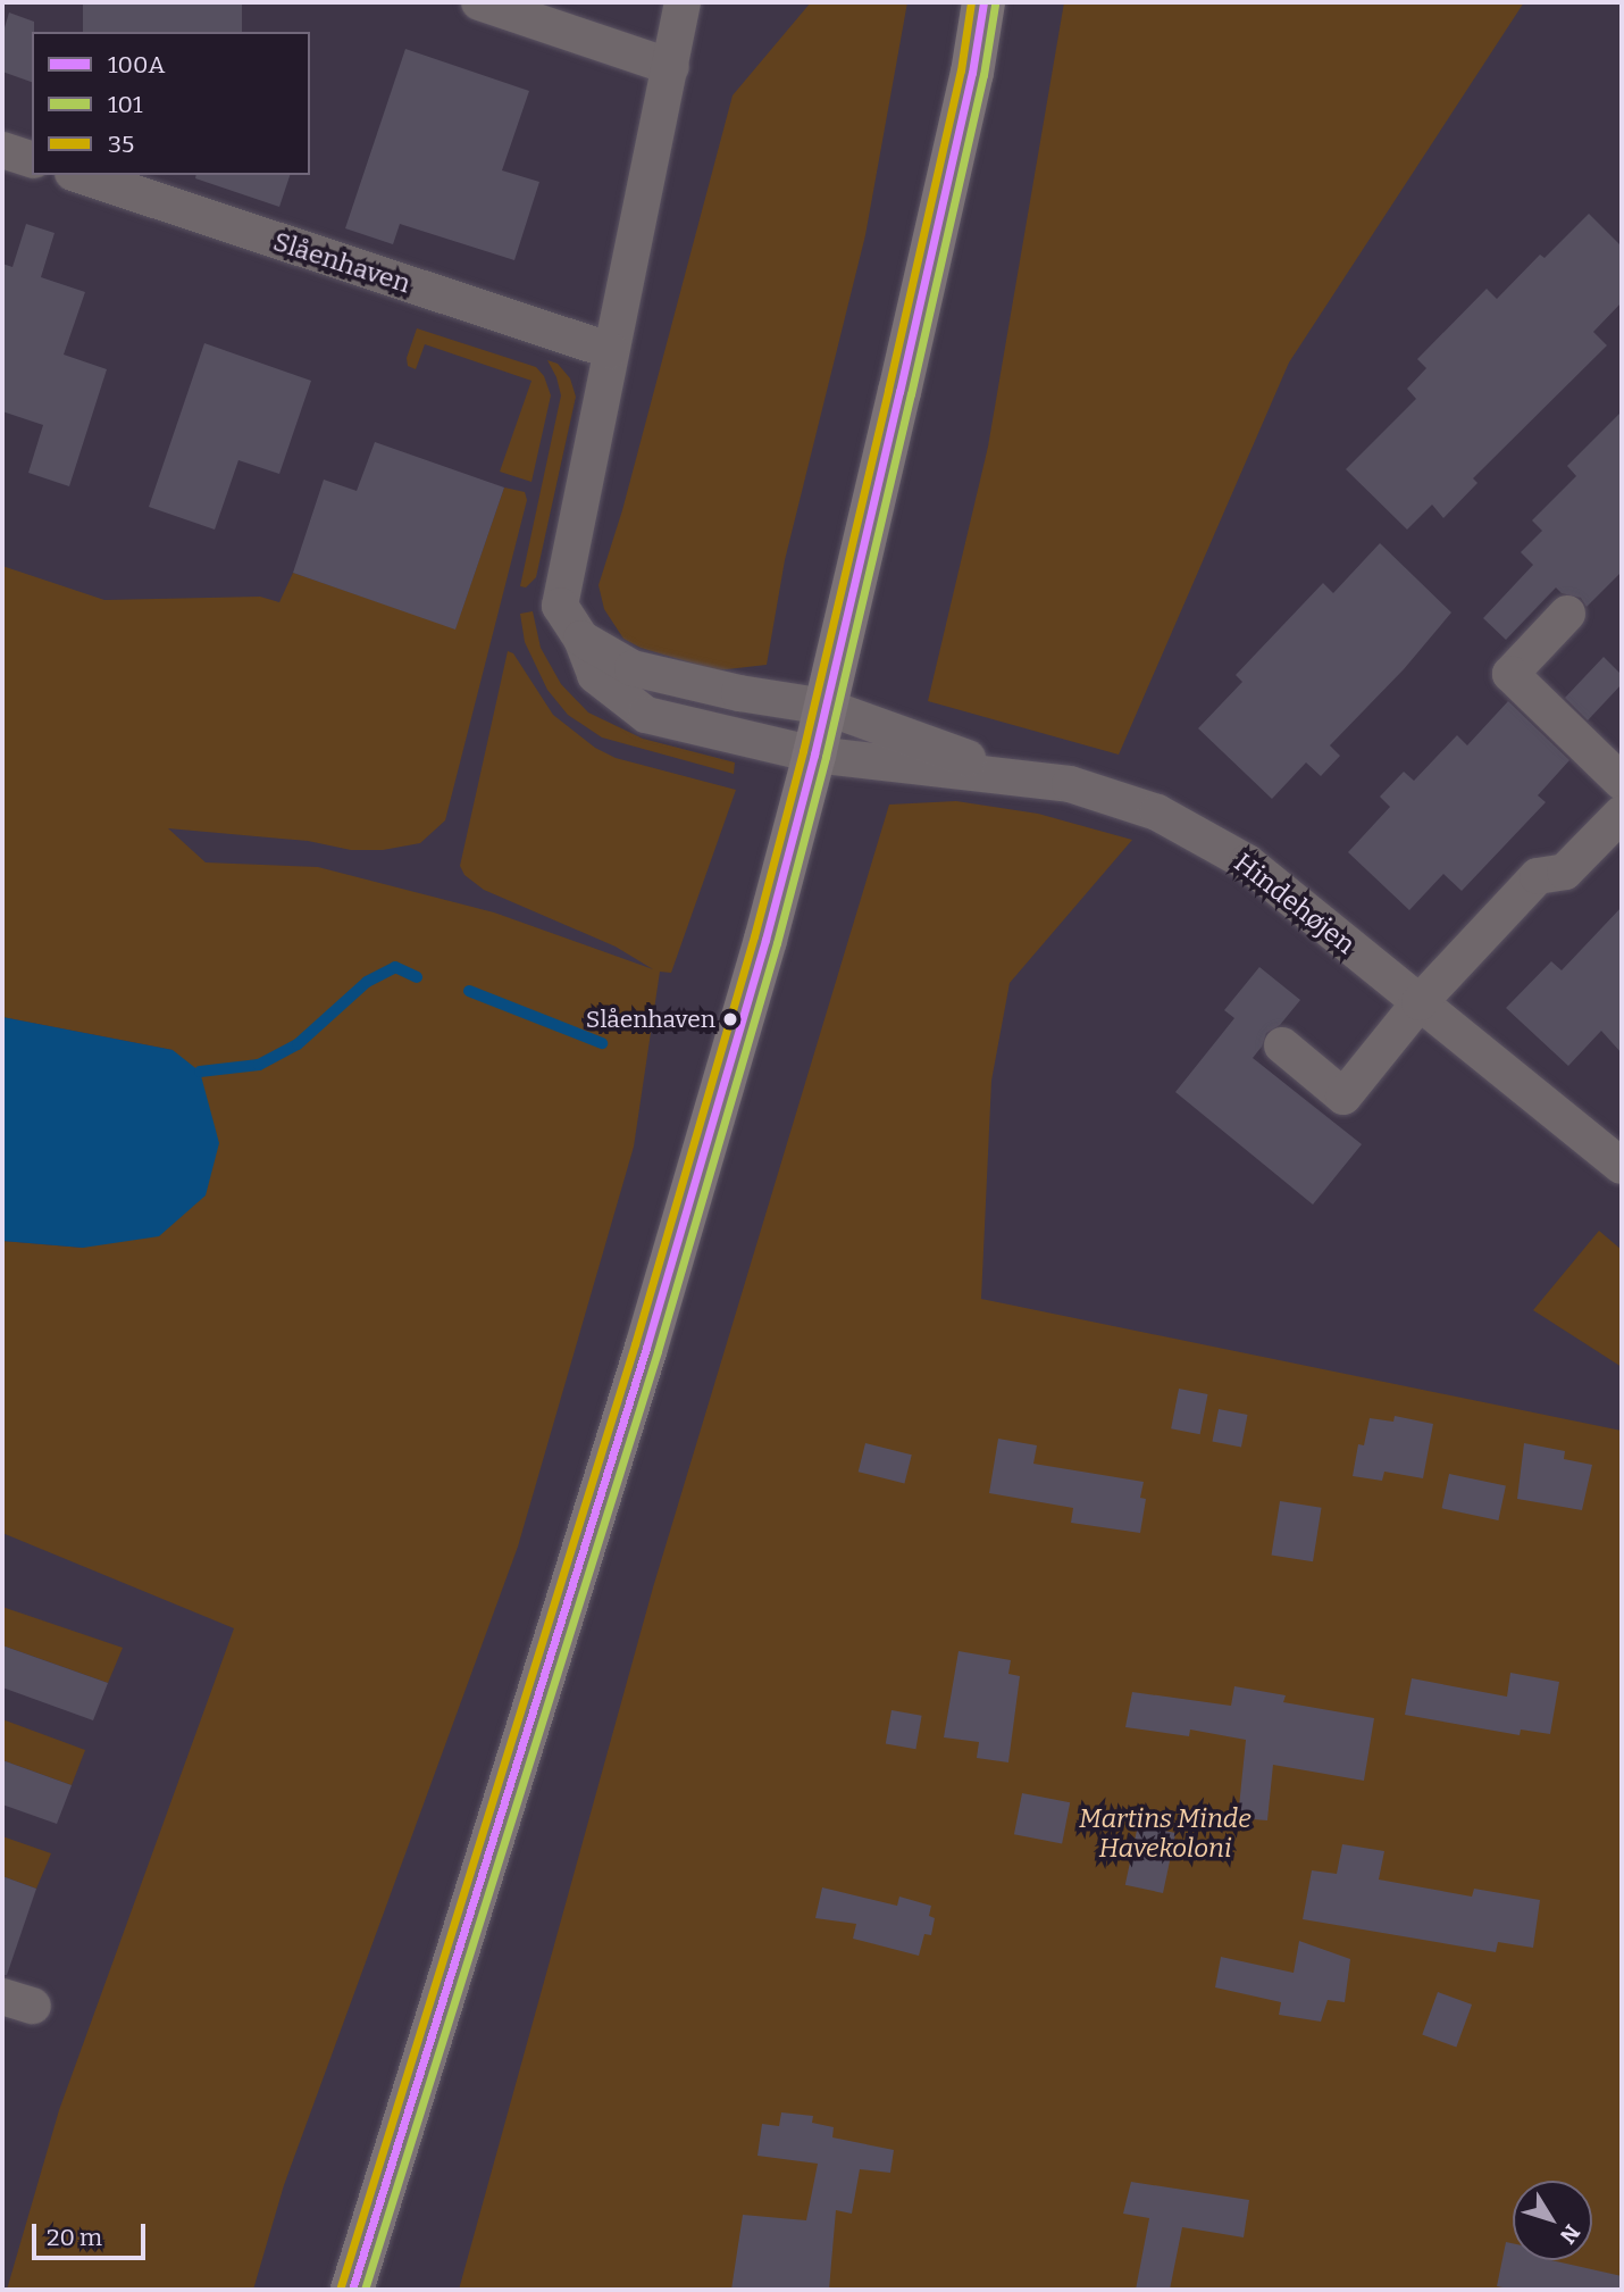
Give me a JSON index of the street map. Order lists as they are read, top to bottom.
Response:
{
  "streets": {
    "street": ["Slåenhaven", "Hindehøjen"]
  },
  "parks": ["Martins Minde Havekoloni"],
  "places": ["Slåenhaven"],
  "lines": ["transit line 100A", "transit line 35", "transit line 101"],
  "legend": ["100A", "101", "35"],
  "scale_bar": "20 m",
  "north": "bottom right"
}
